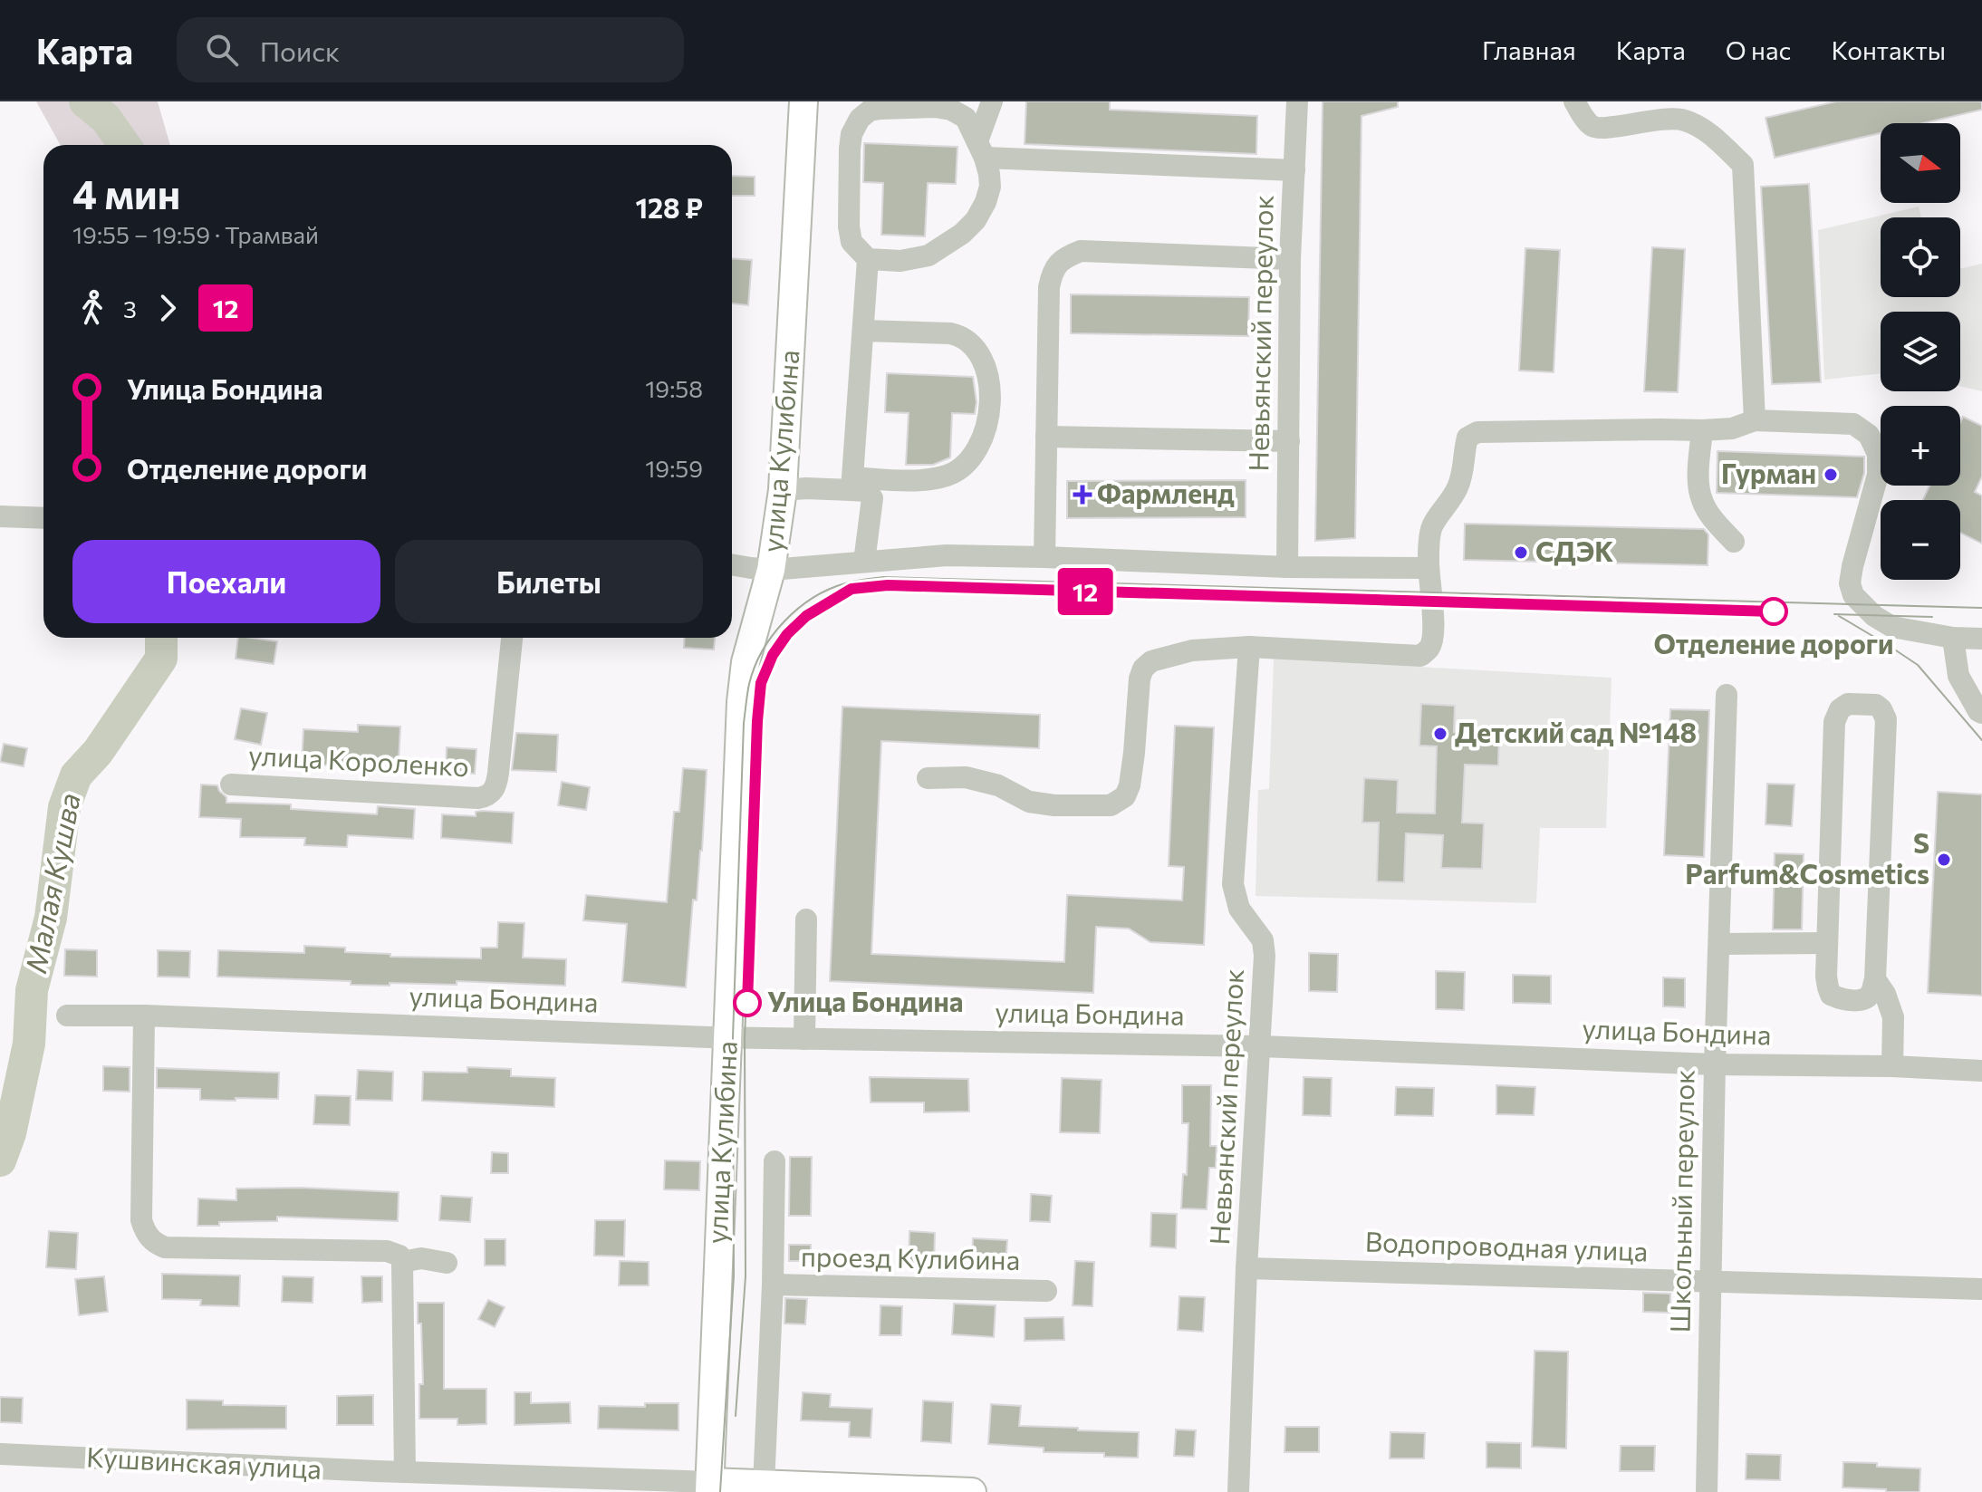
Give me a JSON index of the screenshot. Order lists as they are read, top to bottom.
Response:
{
  "streets": {
    "main road": ["улица Кулибина", "Кушвинская улица"],
    "street": [
      "Невьянский переулок",
      "улица Короленко",
      "улица Бондина",
      "Школьный переулок",
      "Водопроводная улица",
      "проезд Кулибина"
    ]
  },
  "crossings": [
    ["Невьянский переулок", "улица Бондина"],
    ["Невьянский переулок", "Водопроводная улица"],
    ["улица Кулибина", "улица Бондина"],
    ["улица Кулибина", "Кушвинская улица"],
    ["улица Бондина", "Школьный переулок"],
    ["Школьный переулок", "Водопроводная улица"]
  ],
  "water": ["Малая Кушва"],
  "places": {
    "other": [
      "Гурман",
      "СДЭК",
      "Отделение дороги",
      "Детский сад №148",
      "S Parfum&Cosmetics",
      "Улица Бондина"
    ],
    "health": ["Фармленд"]
  },
  "lines": ["tram line 12"],
  "north": "right",
  "page": {
    "header": "Карта",
    "search": "Поиск",
    "nav": [
      "Главная",
      "Карта",
      "О нас",
      "Контакты"
    ],
    "on_map": "12",
    "map_buttons": ["+", "−"],
    "heading": ["4 мин", "19:55 – 19:59 · Трамвай", "128 ₽"],
    "legs": ["3", "12"],
    "list": [
      {
        "name": "Улица Бондина",
        "value": "19:58"
      },
      {
        "name": "Отделение дороги",
        "value": "19:59"
      }
    ],
    "buttons": ["Поехали", "Билеты"]
  }
}
